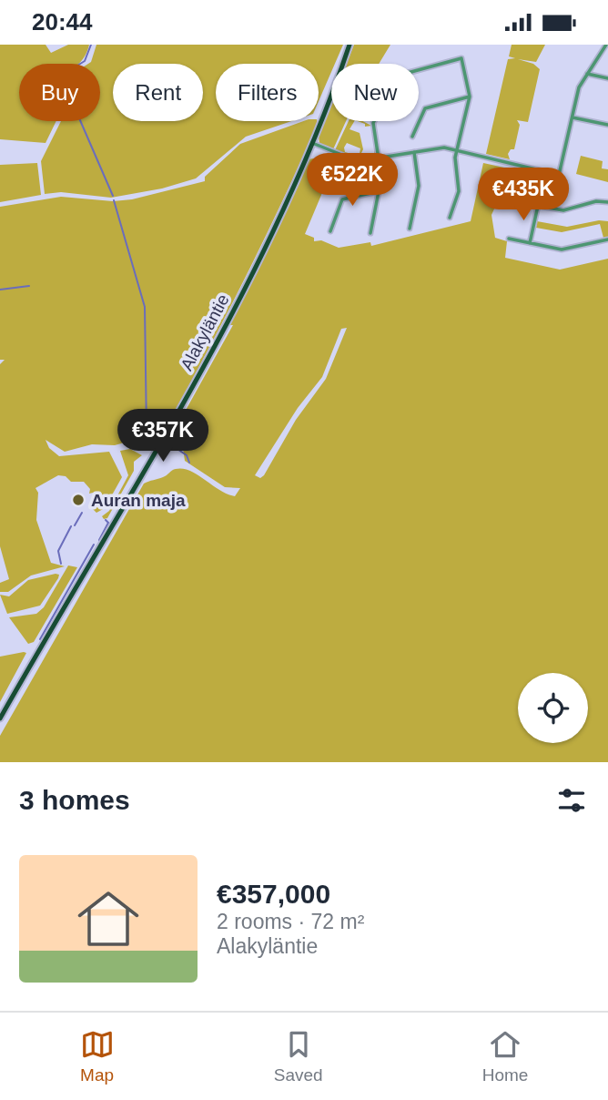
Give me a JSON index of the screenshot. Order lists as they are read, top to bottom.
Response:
{
  "streets": {
    "main road": ["Alakyläntie"]
  },
  "places": ["Auran maja"],
  "page": {
    "status": "20:44",
    "chip": [
      "Buy",
      "Rent",
      "Filters",
      "New"
    ],
    "price": ["€522K", "€435K", "€357K"],
    "heading": "3 homes",
    "list": [
      {
        "name": "€357,000",
        "note": "2 rooms · 72 m² · Alakyläntie"
      }
    ],
    "tabs": ["Map", "Saved", "Home"]
  }
}
